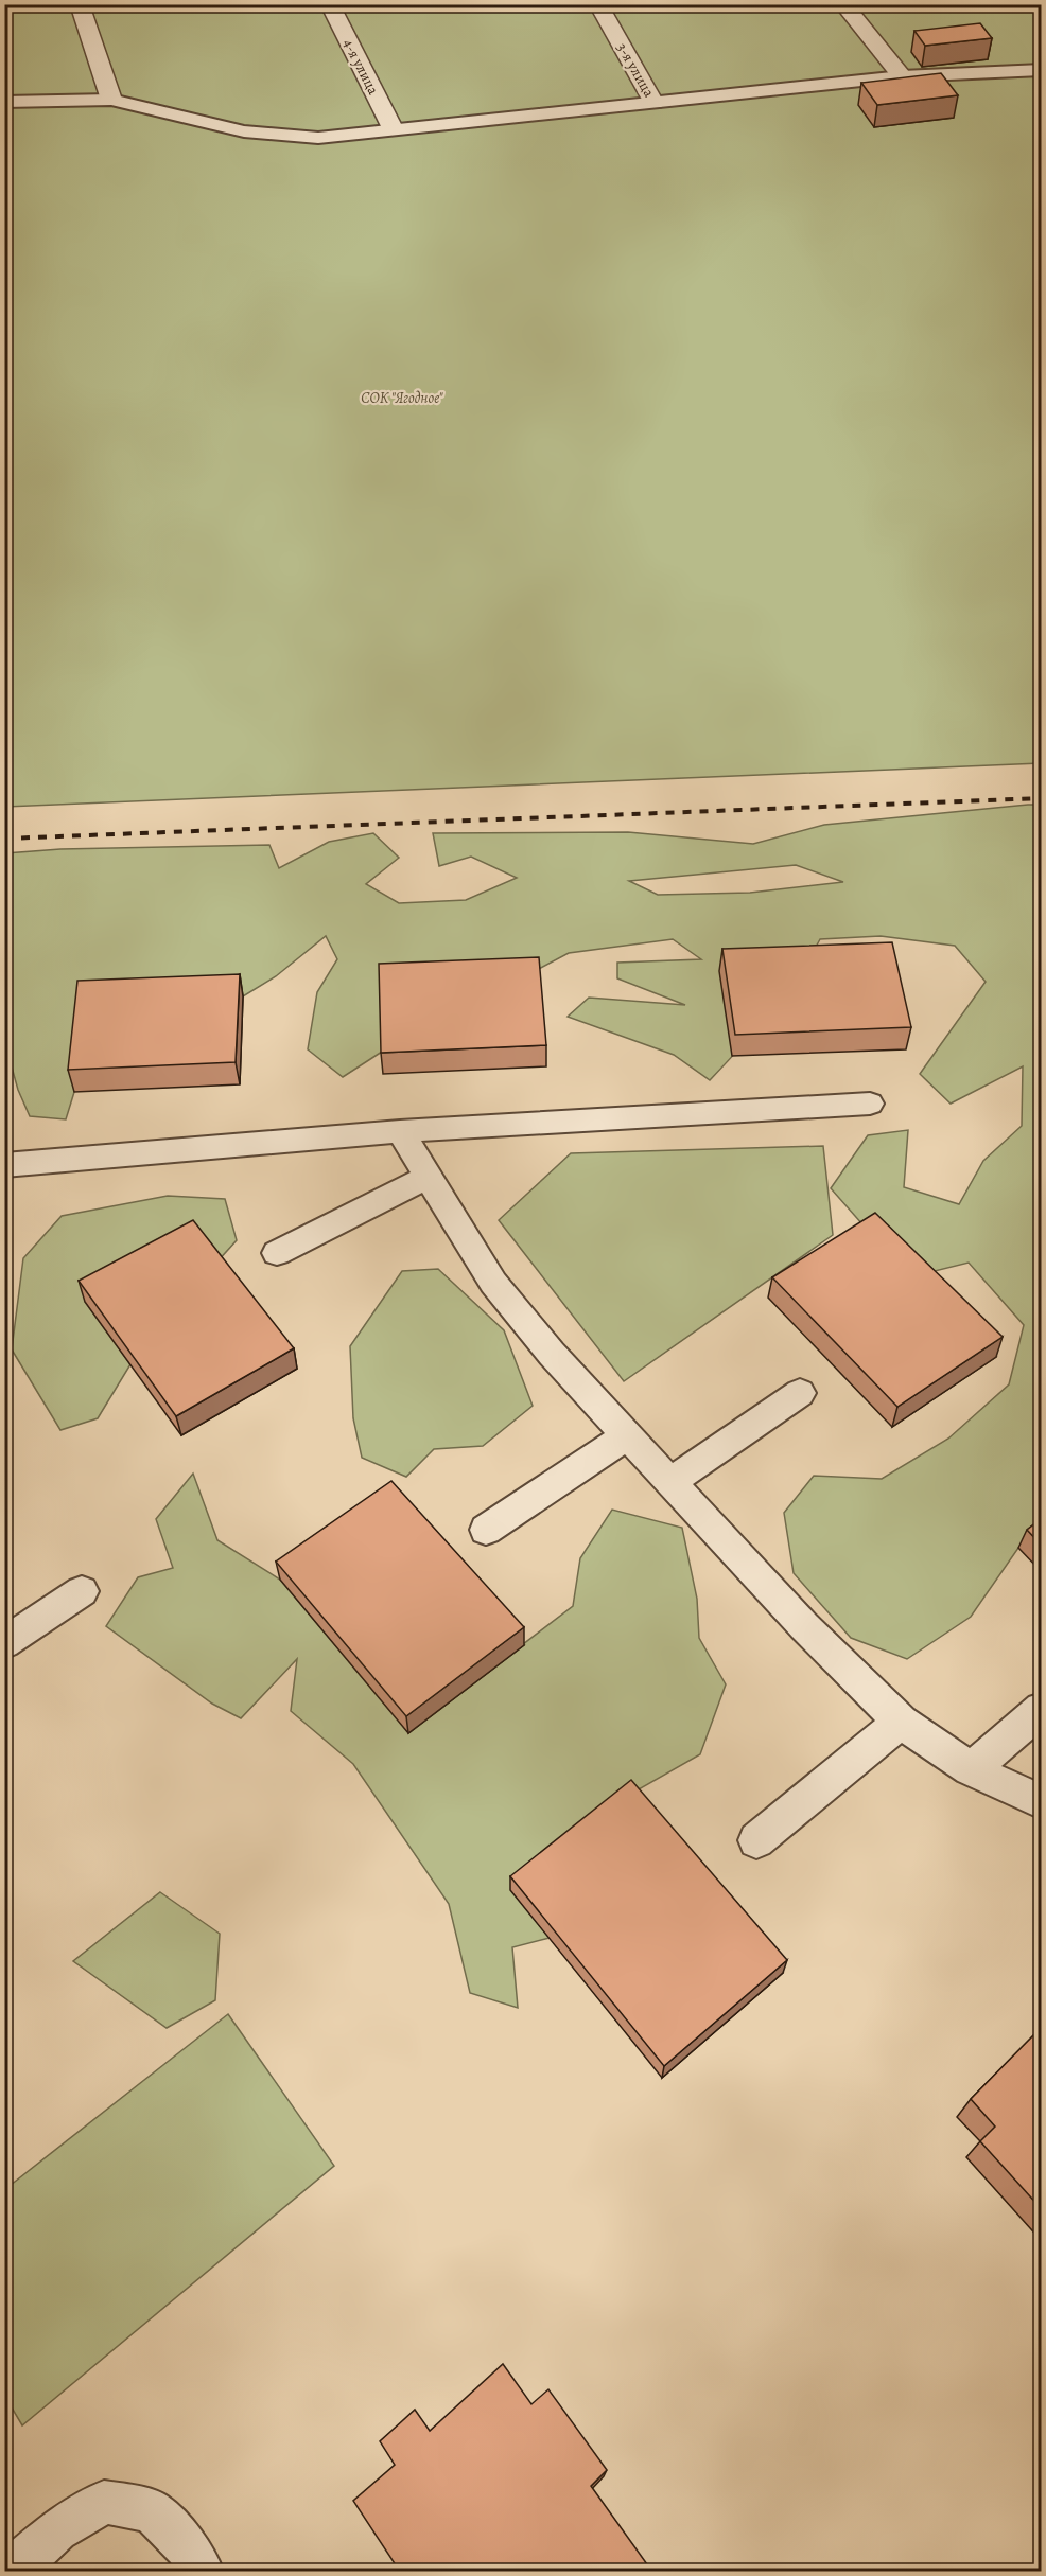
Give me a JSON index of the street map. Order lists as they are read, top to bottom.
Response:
{
  "streets": {
    "street": ["4-я улица", "3-я улица"]
  },
  "parks": ["СОК \"Ягодное\""]
}
